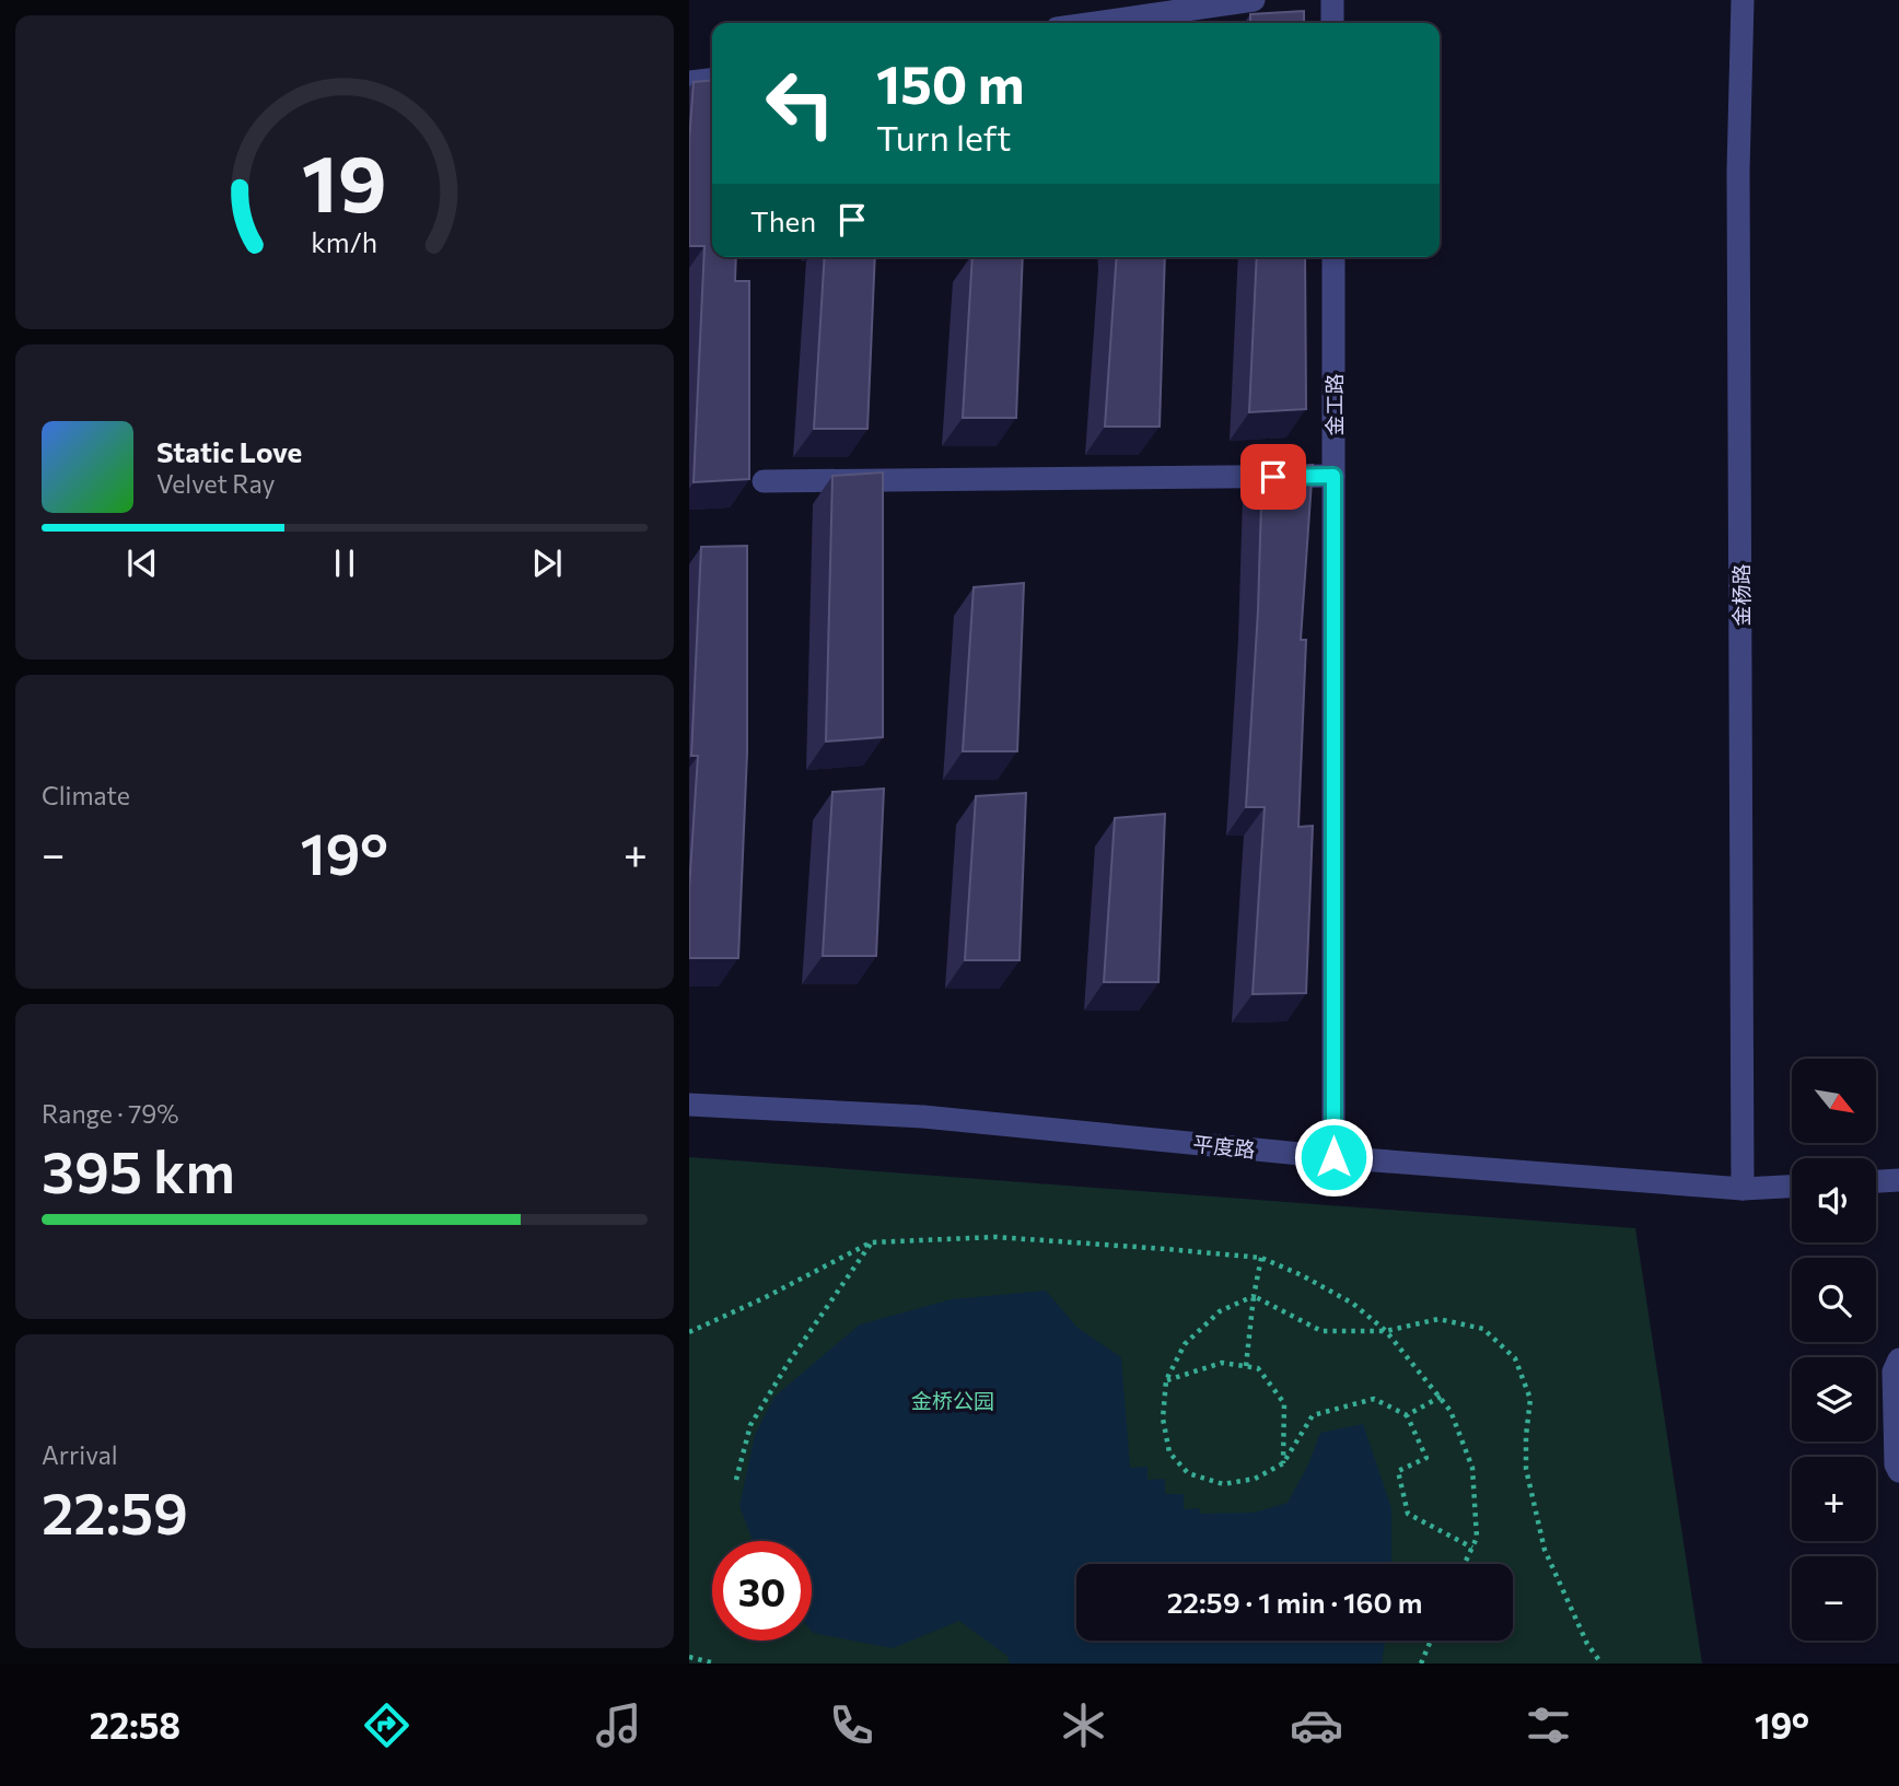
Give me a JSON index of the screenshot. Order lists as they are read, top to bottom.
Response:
{
  "streets": {
    "street": ["金工路", "金杨路", "平度路"]
  },
  "crossings": [
    ["金工路", "平度路"],
    ["金杨路", "平度路"]
  ],
  "parks": ["金桥公园"],
  "north": "bottom right",
  "page": {
    "turn": ["150 m", "Turn left"],
    "then": "Then",
    "song": ["Static Love", "Velvet Ray"],
    "tile": [
      "Climate",
      ["Range · 79%", "395 km"],
      ["Arrival", "22:59"]
    ],
    "heat": ["−", "19°", "+"],
    "map_buttons": ["+", "−"],
    "limit": "30",
    "trip": "22:59 · 1 min · 160 m",
    "tabs": ["22:58", "19°"],
    "gauge": ["19", "km/h"]
  }
}
